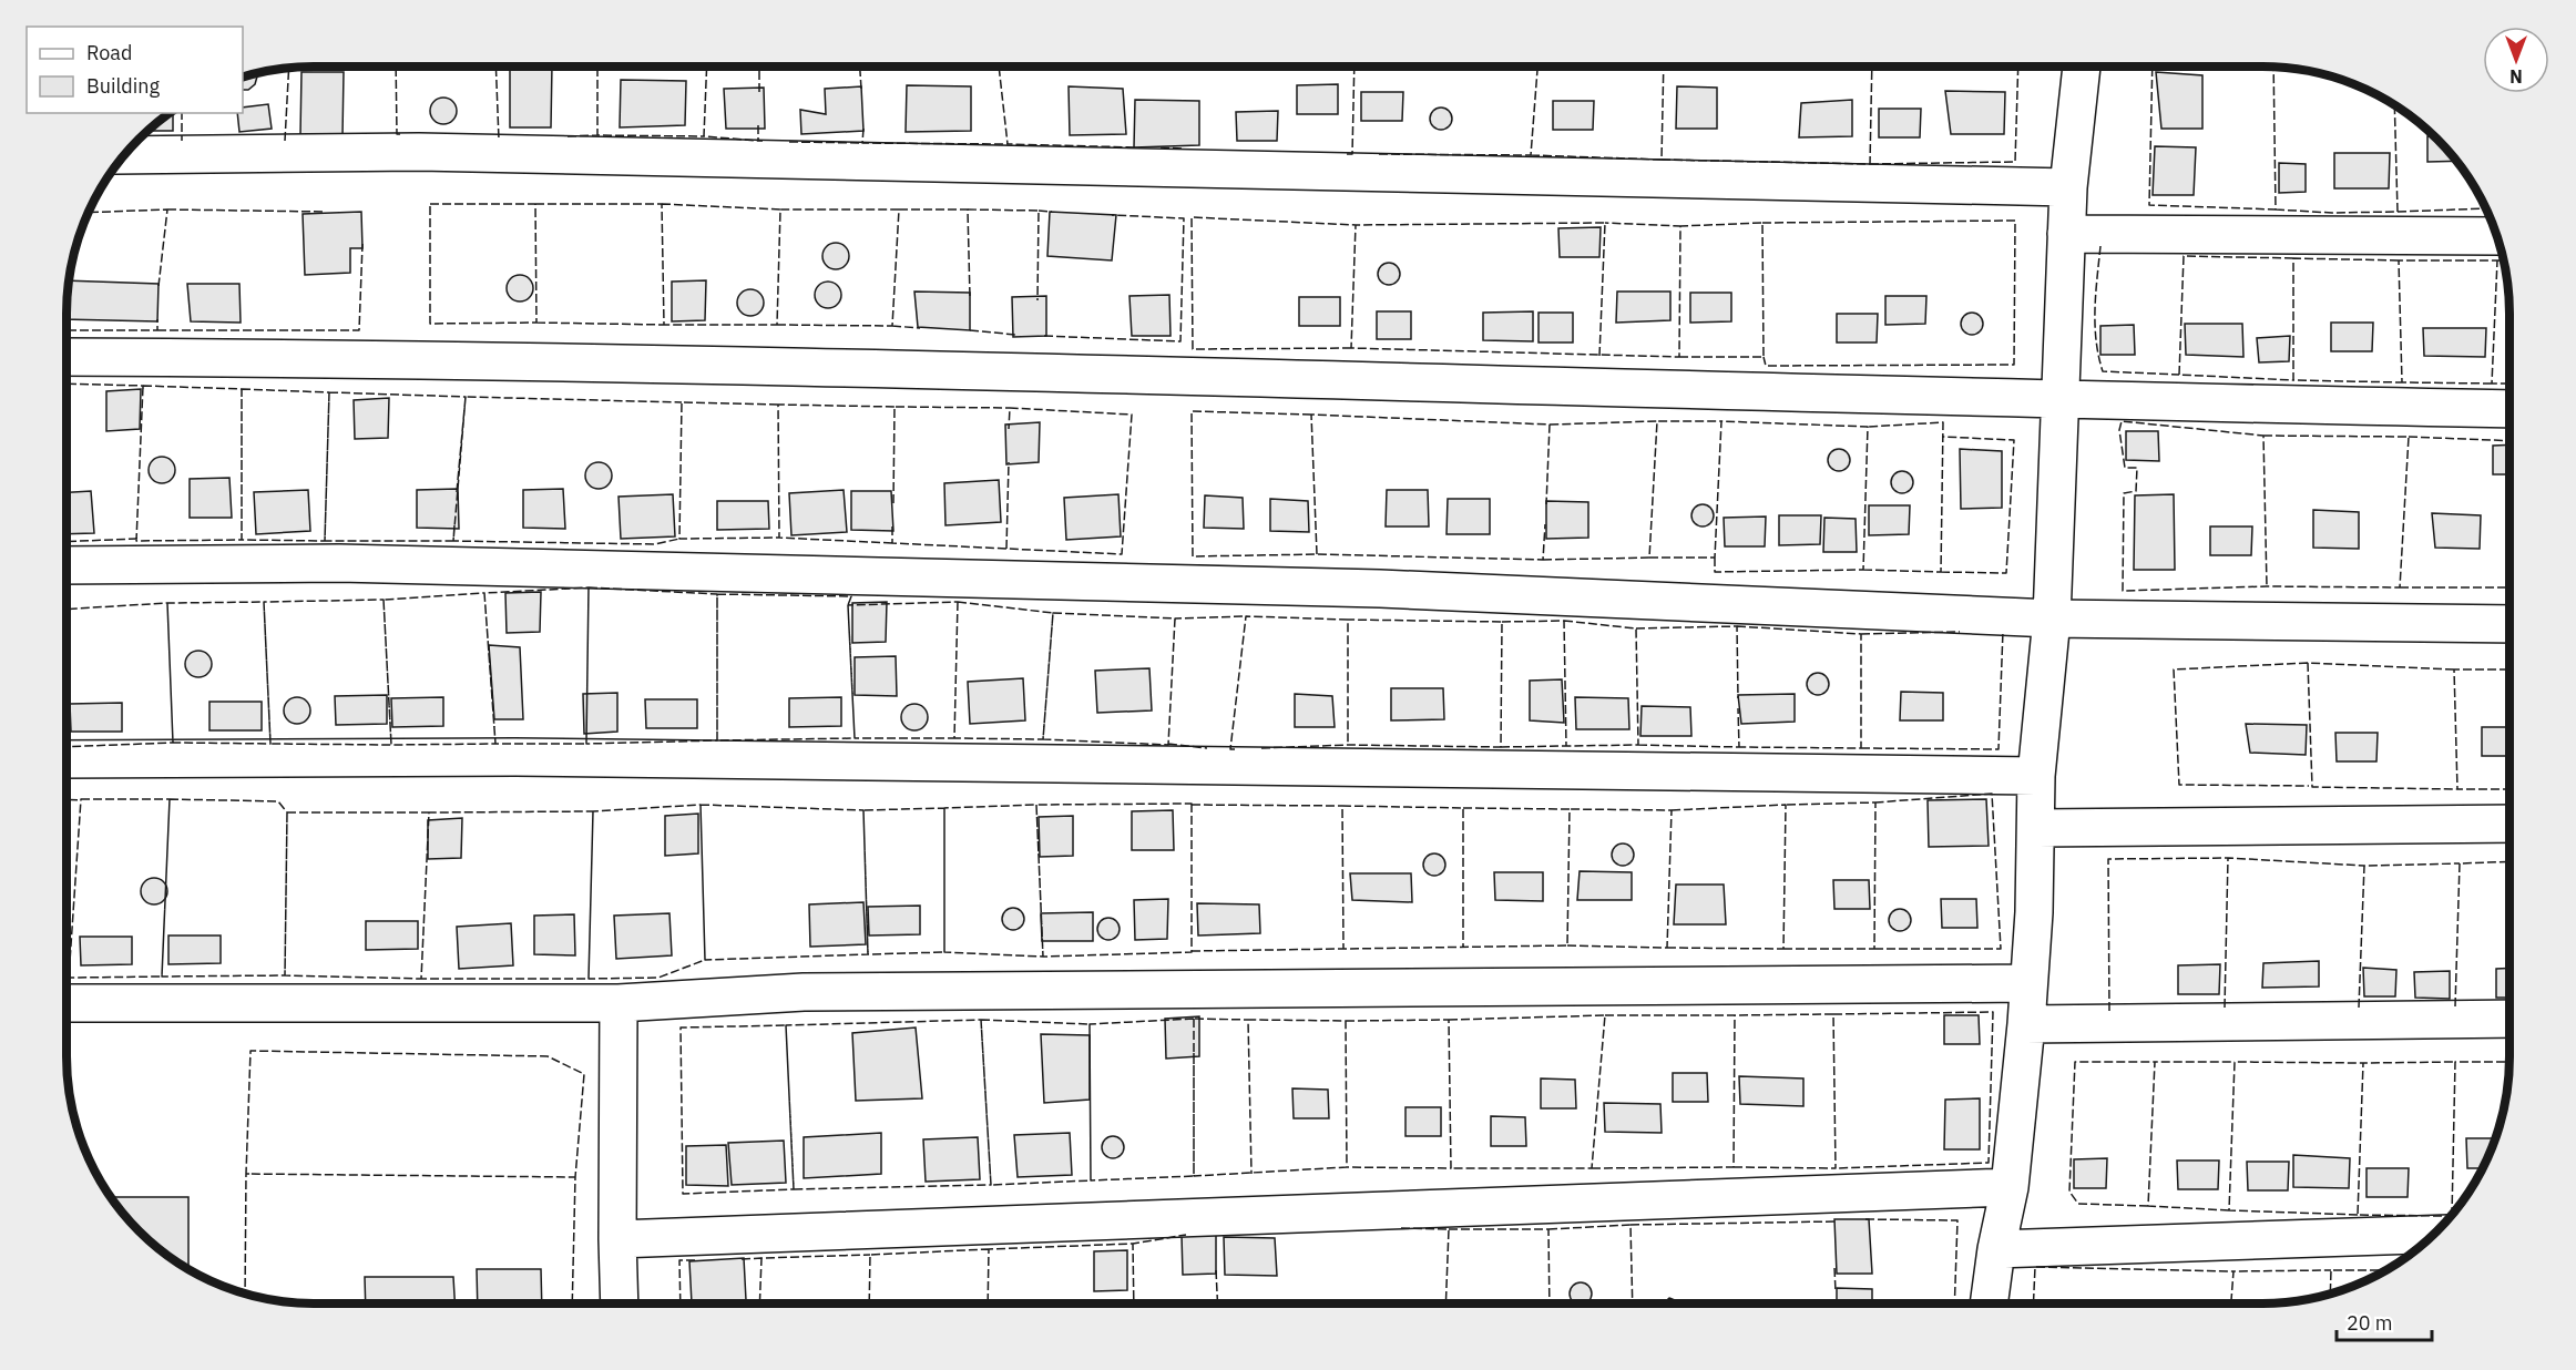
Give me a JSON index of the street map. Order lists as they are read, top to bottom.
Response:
{
  "legend": ["Road", "Building"],
  "scale_bar": "20 m",
  "north": "bottom"
}
